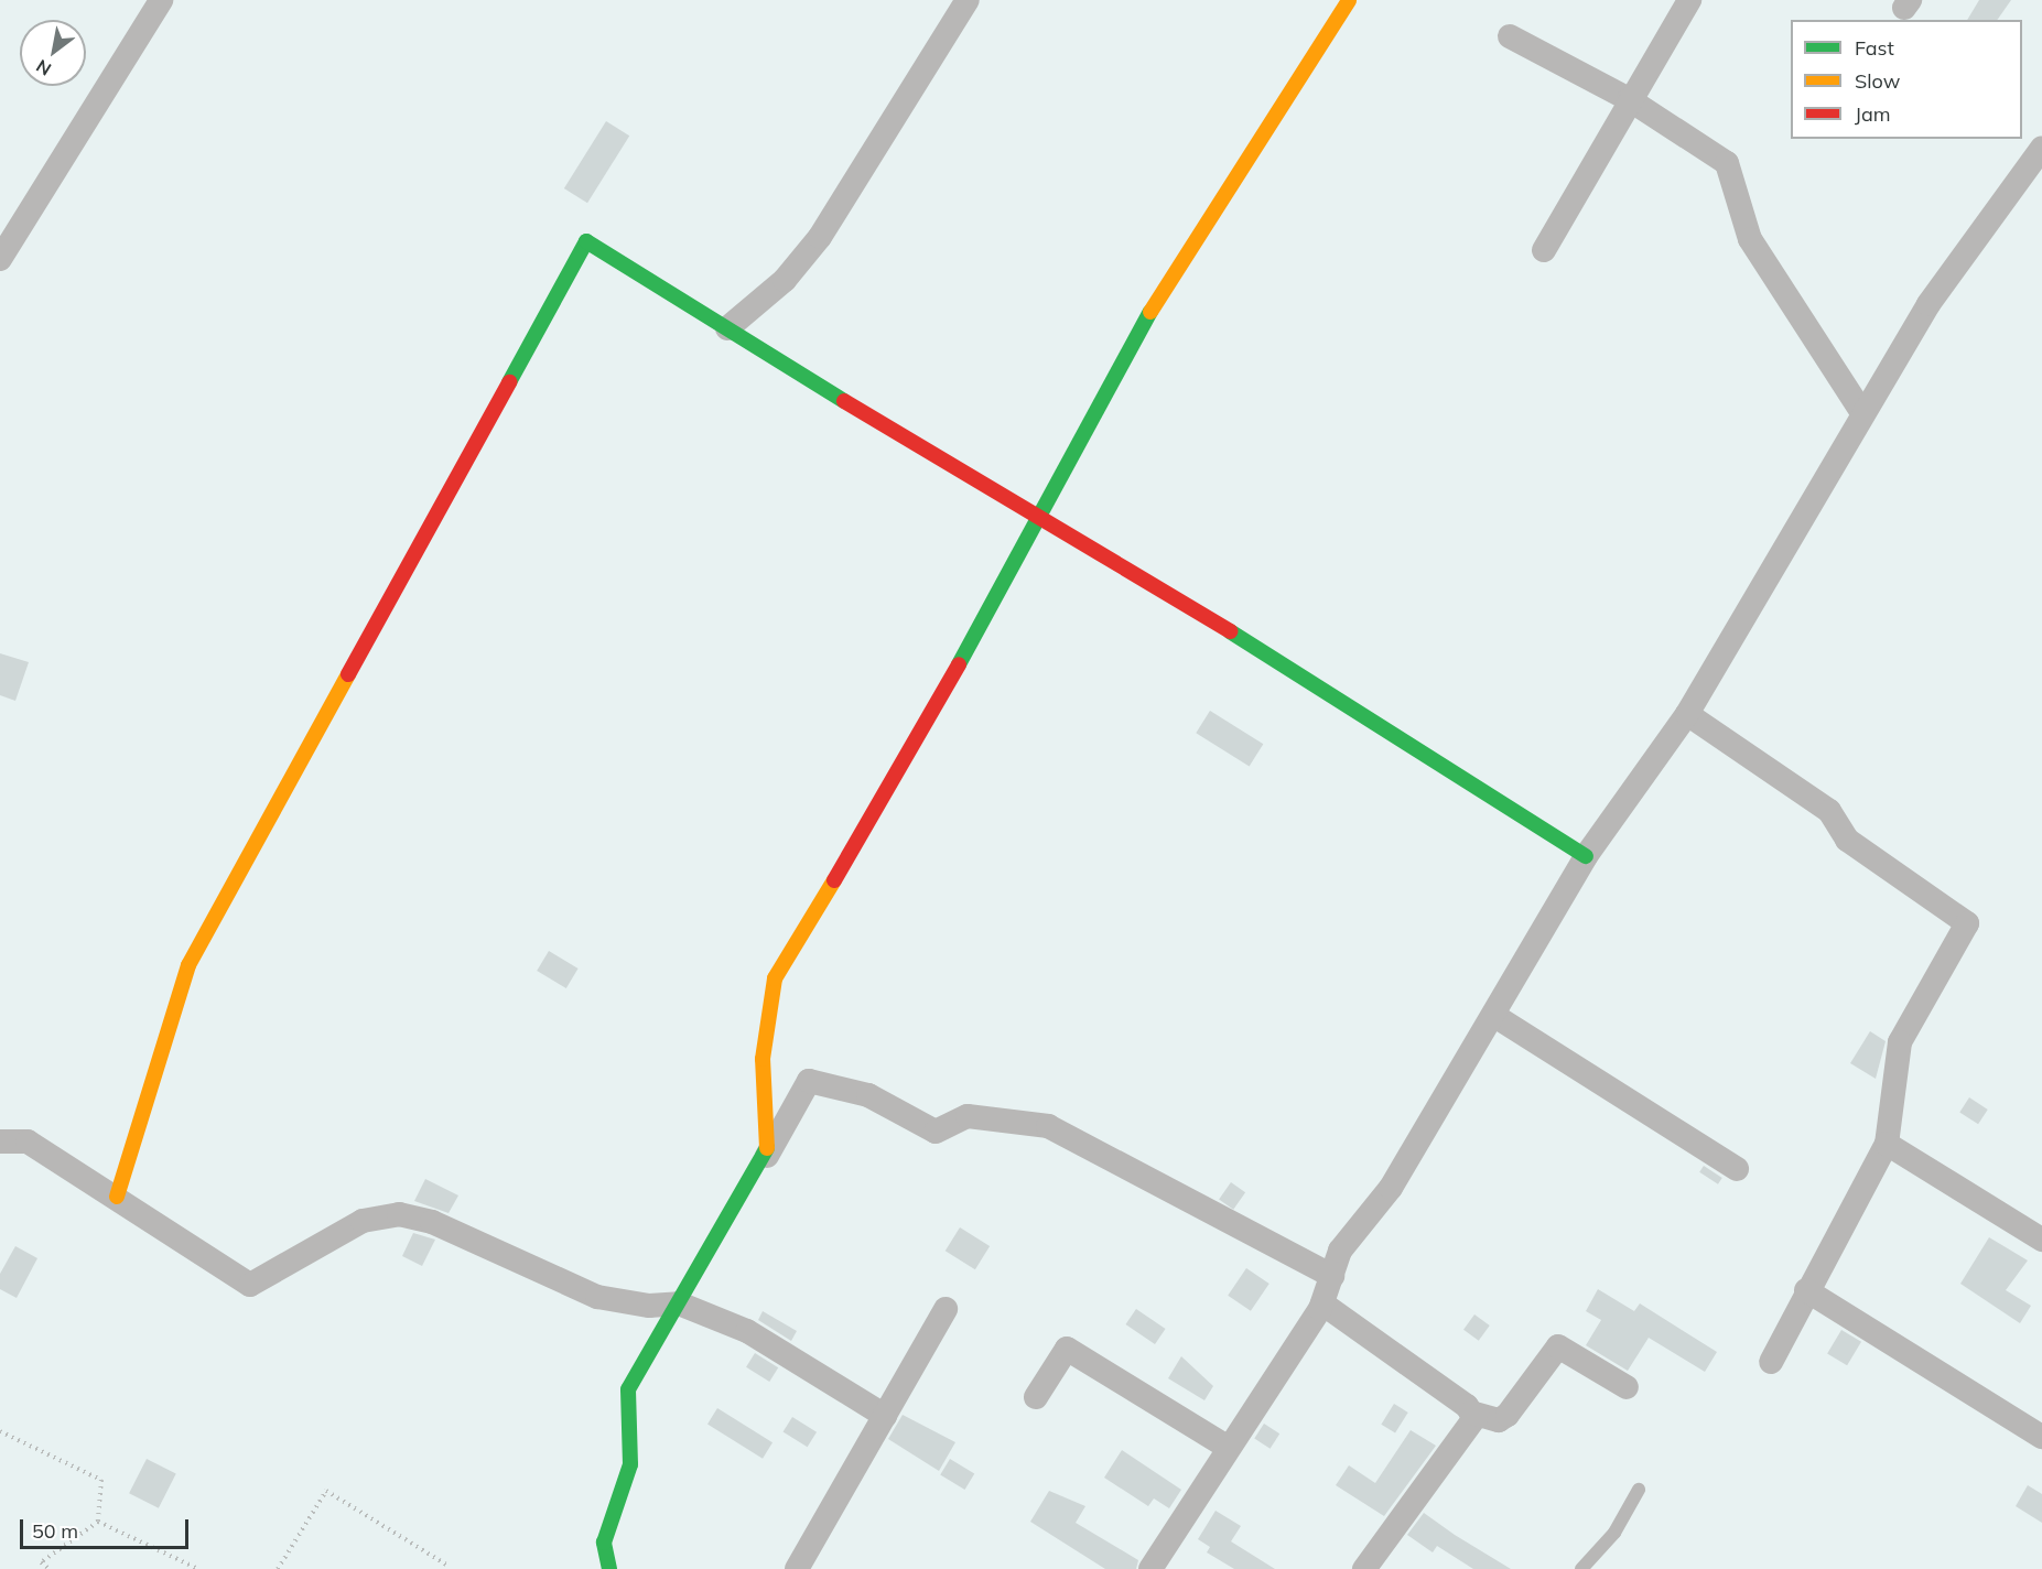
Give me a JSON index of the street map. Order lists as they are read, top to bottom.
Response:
{
  "legend": ["Fast", "Slow", "Jam"],
  "scale_bar": "50 m",
  "north": "bottom left"
}
